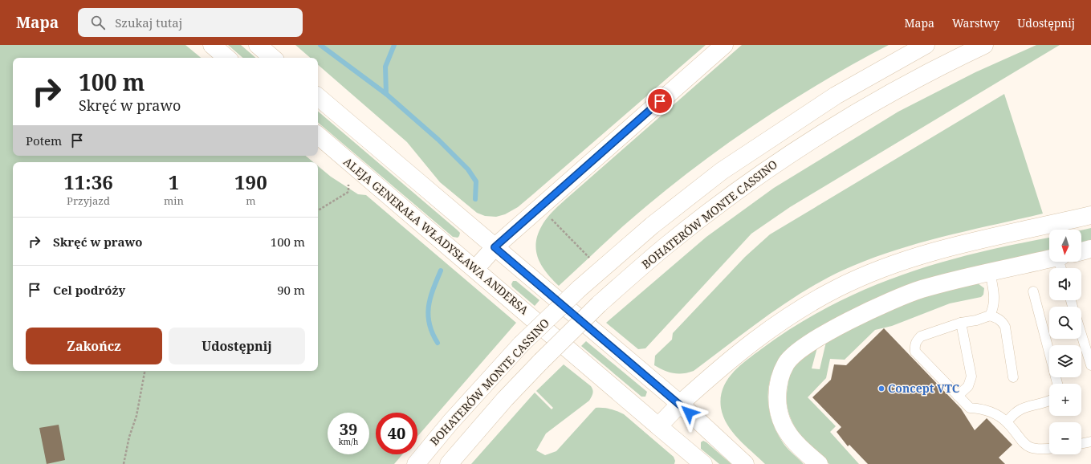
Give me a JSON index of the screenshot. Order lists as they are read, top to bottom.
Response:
{
  "streets": {
    "main road": ["BOHATERÓW MONTE CASSINO", "ALEJA GENERAŁA WŁADYSŁAWA ANDERSA"]
  },
  "places": ["Concept VTC"],
  "north": "bottom",
  "page": {
    "header": "Mapa",
    "search": "Szukaj tutaj",
    "nav": ["Mapa", "Warstwy", "Udostępnij"],
    "turn": ["100 m", "Skręć w prawo"],
    "then": "Potem",
    "eta": [
      "11:36",
      "Przyjazd",
      "1",
      "min",
      "190",
      "m"
    ],
    "list": [
      {
        "name": "Skręć w prawo",
        "value": "100 m"
      },
      {
        "name": "Cel podróży",
        "value": "90 m"
      }
    ],
    "map_buttons": ["+", "−"],
    "buttons": ["Zakończ", "Udostępnij"],
    "speed": "39 km/h",
    "limit": "40"
  }
}
